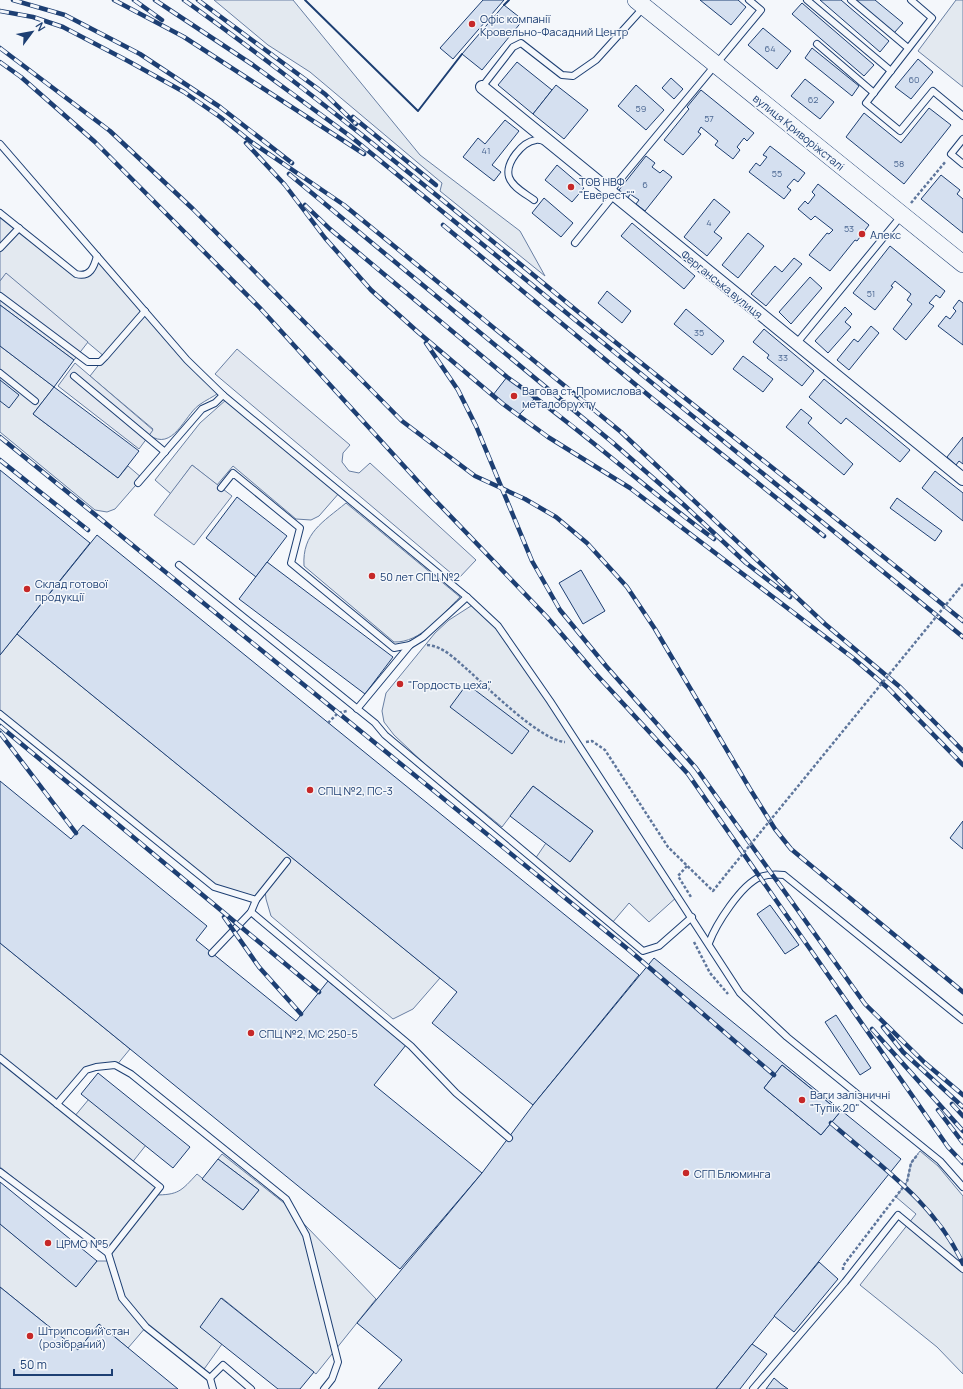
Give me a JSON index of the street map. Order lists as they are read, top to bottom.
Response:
{
  "streets": {
    "main road": ["вулиця Криворіжсталі"],
    "street": ["Ферганська вулиця"]
  },
  "places": [
    "Офіс компанії Кровельно-Фасадний Центр",
    "ТОВ НВФ \"Еверест\"\"",
    "Алекс",
    "Вагова ст. Промислова металобрухту",
    "50 лет СПЦ №2",
    "Склад готової продукції",
    "\"Гордость цеха\"",
    "СПЦ №2, ПС-3",
    "СПЦ №2, МС 250-5",
    "Ваги залізничні \"Тупік 20\"",
    "СГП Блюминга",
    "ЦРМО №5",
    "Штрипсовий стан (розібраний)"
  ],
  "house_numbers": [
    "64",
    "60",
    "62",
    "59",
    "57",
    "41",
    "58",
    "55",
    "6",
    "4",
    "53",
    "51",
    "35",
    "33"
  ],
  "scale_bar": "50 m",
  "north": "top right"
}
